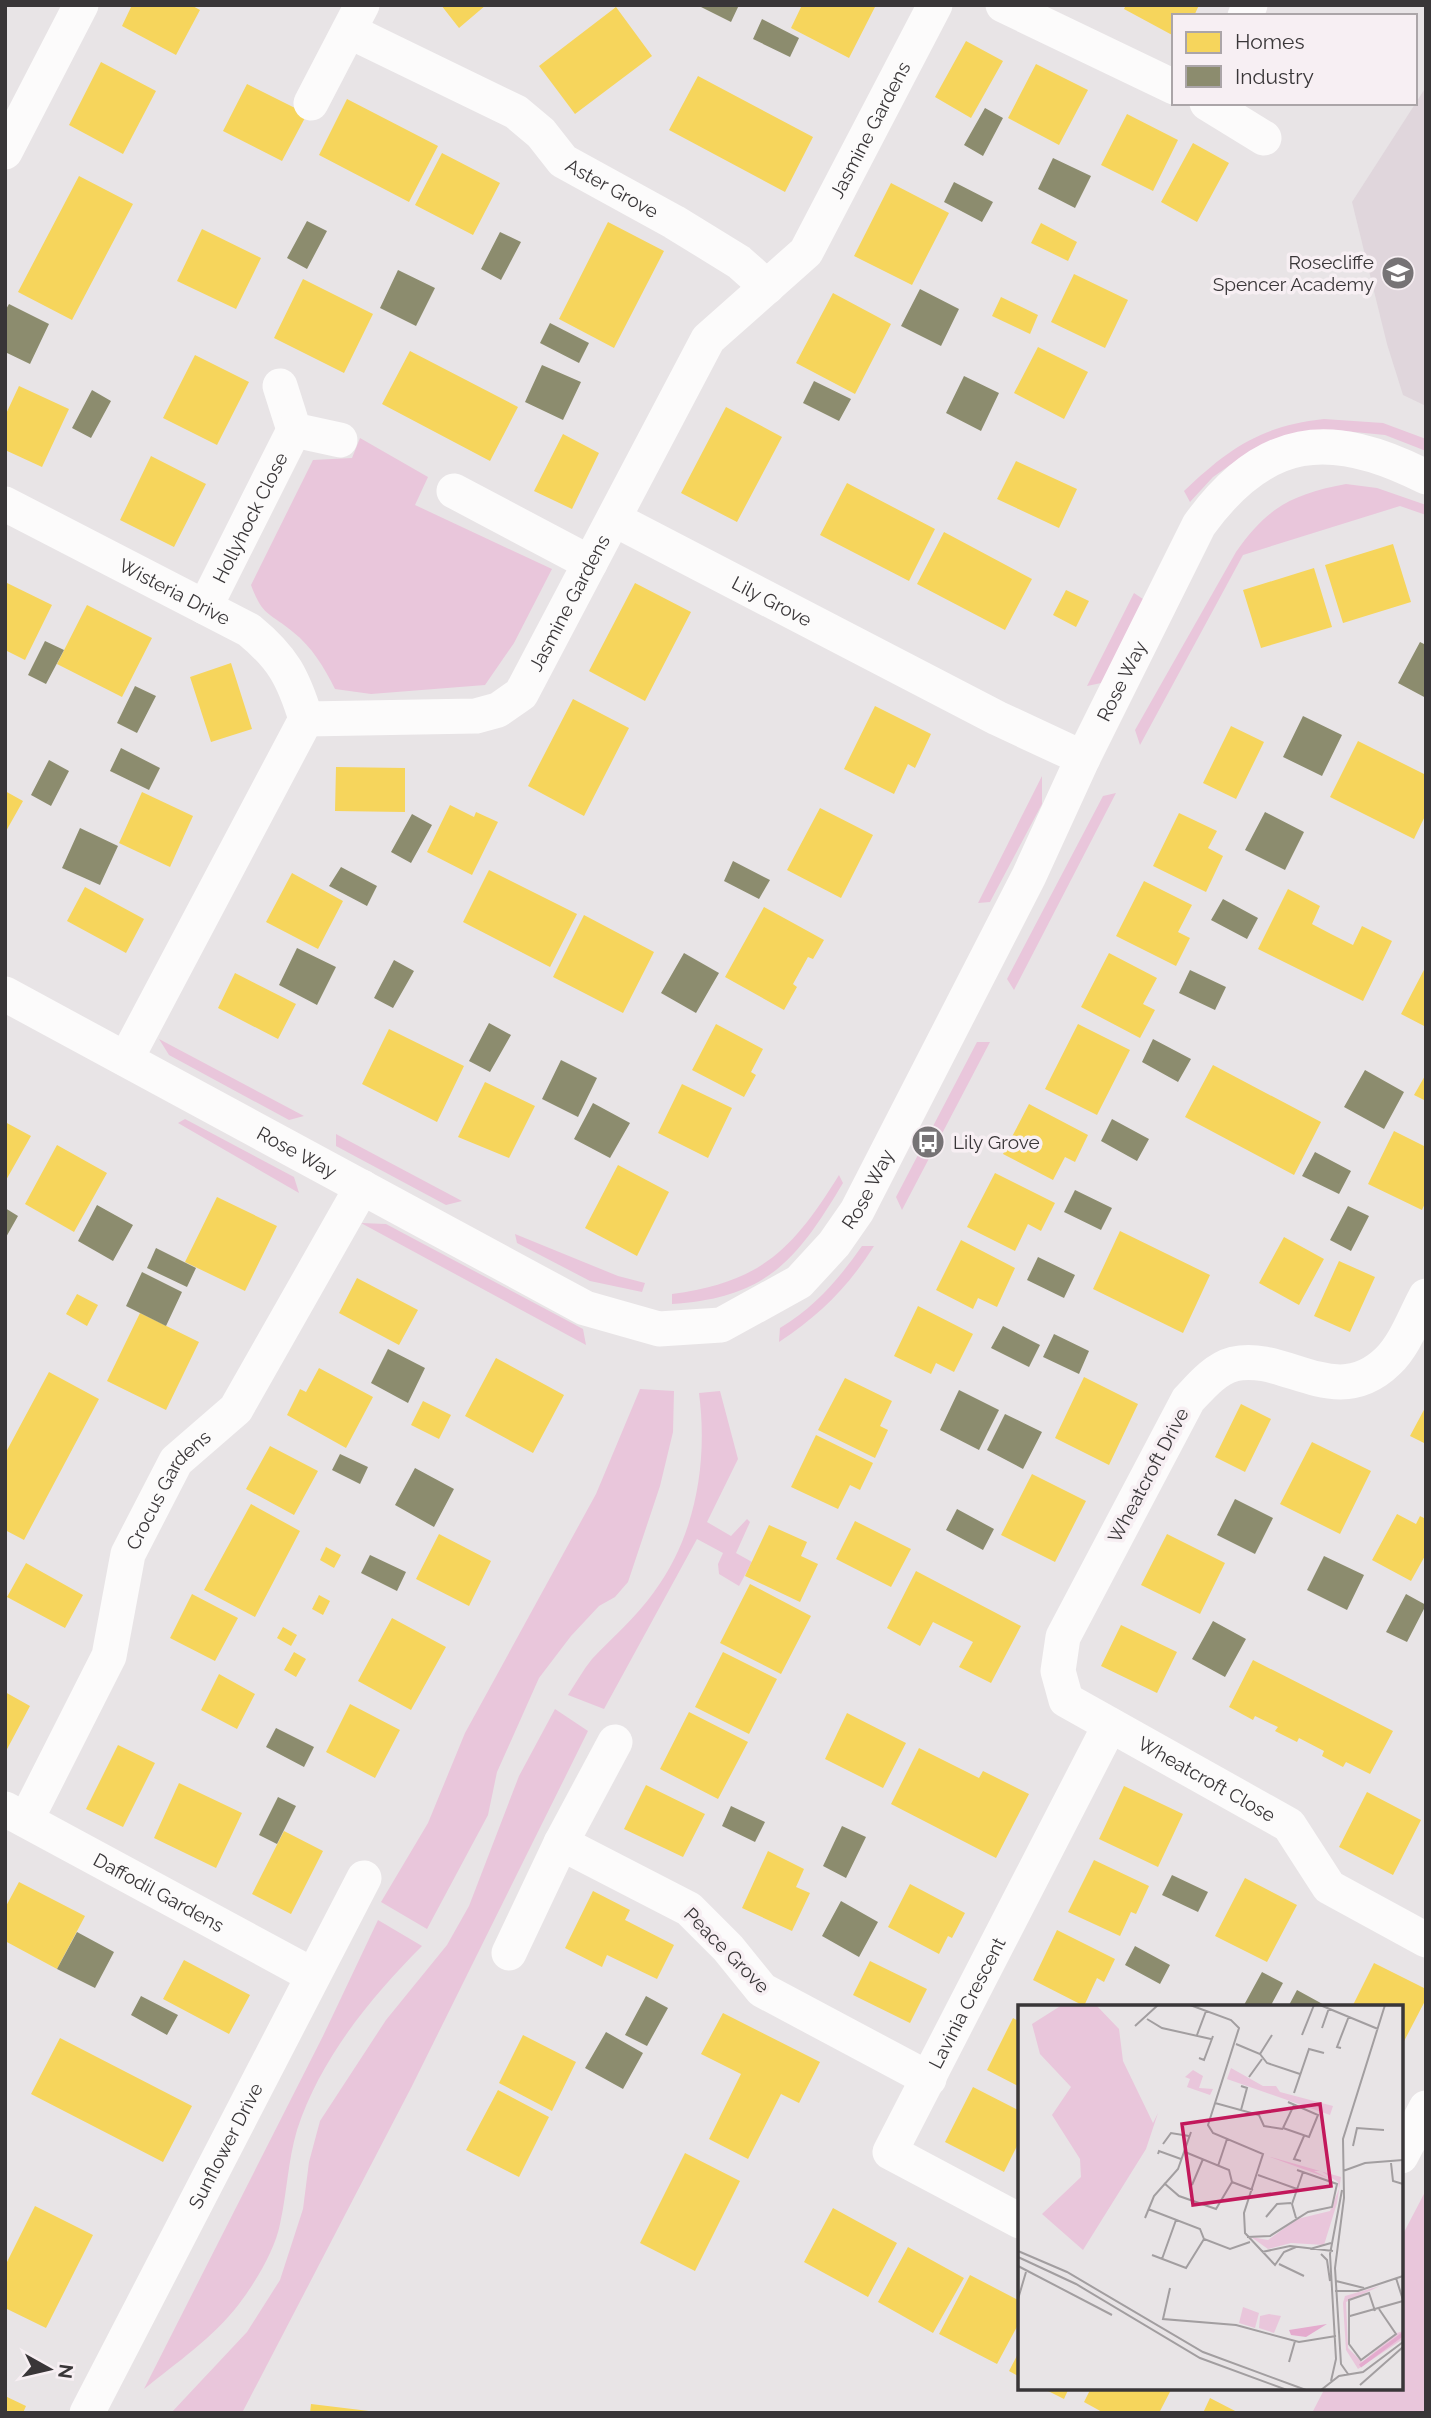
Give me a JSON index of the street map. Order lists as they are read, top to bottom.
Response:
{
  "streets": {
    "street": [
      "Jasmine Gardens",
      "Aster Grove",
      "Hollyhock Close",
      "Wisteria Drive",
      "Lily Grove",
      "Rose Way",
      "Wheatcroft Drive",
      "Crocus Gardens",
      "Wheatcroft Close",
      "Daffodil Gardens",
      "Peace Grove",
      "Lavinia Crescent",
      "Sunflower Drive"
    ]
  },
  "crossings": [
    ["Jasmine Gardens", "Aster Grove"],
    ["Jasmine Gardens", "Wisteria Drive"],
    ["Jasmine Gardens", "Lily Grove"],
    ["Hollyhock Close", "Wisteria Drive"],
    ["Lily Grove", "Rose Way"],
    ["Rose Way", "Crocus Gardens"],
    ["Wheatcroft Drive", "Wheatcroft Close"],
    ["Wheatcroft Drive", "Lavinia Crescent"],
    ["Crocus Gardens", "Daffodil Gardens"],
    ["Wheatcroft Close", "Lavinia Crescent"],
    ["Daffodil Gardens", "Sunflower Drive"],
    ["Peace Grove", "Lavinia Crescent"]
  ],
  "places": {
    "school or university": ["Rosecliffe Spencer Academy"],
    "bus stop": ["Lily Grove"]
  },
  "legend": ["Homes", "Industry"],
  "north": "right"
}
